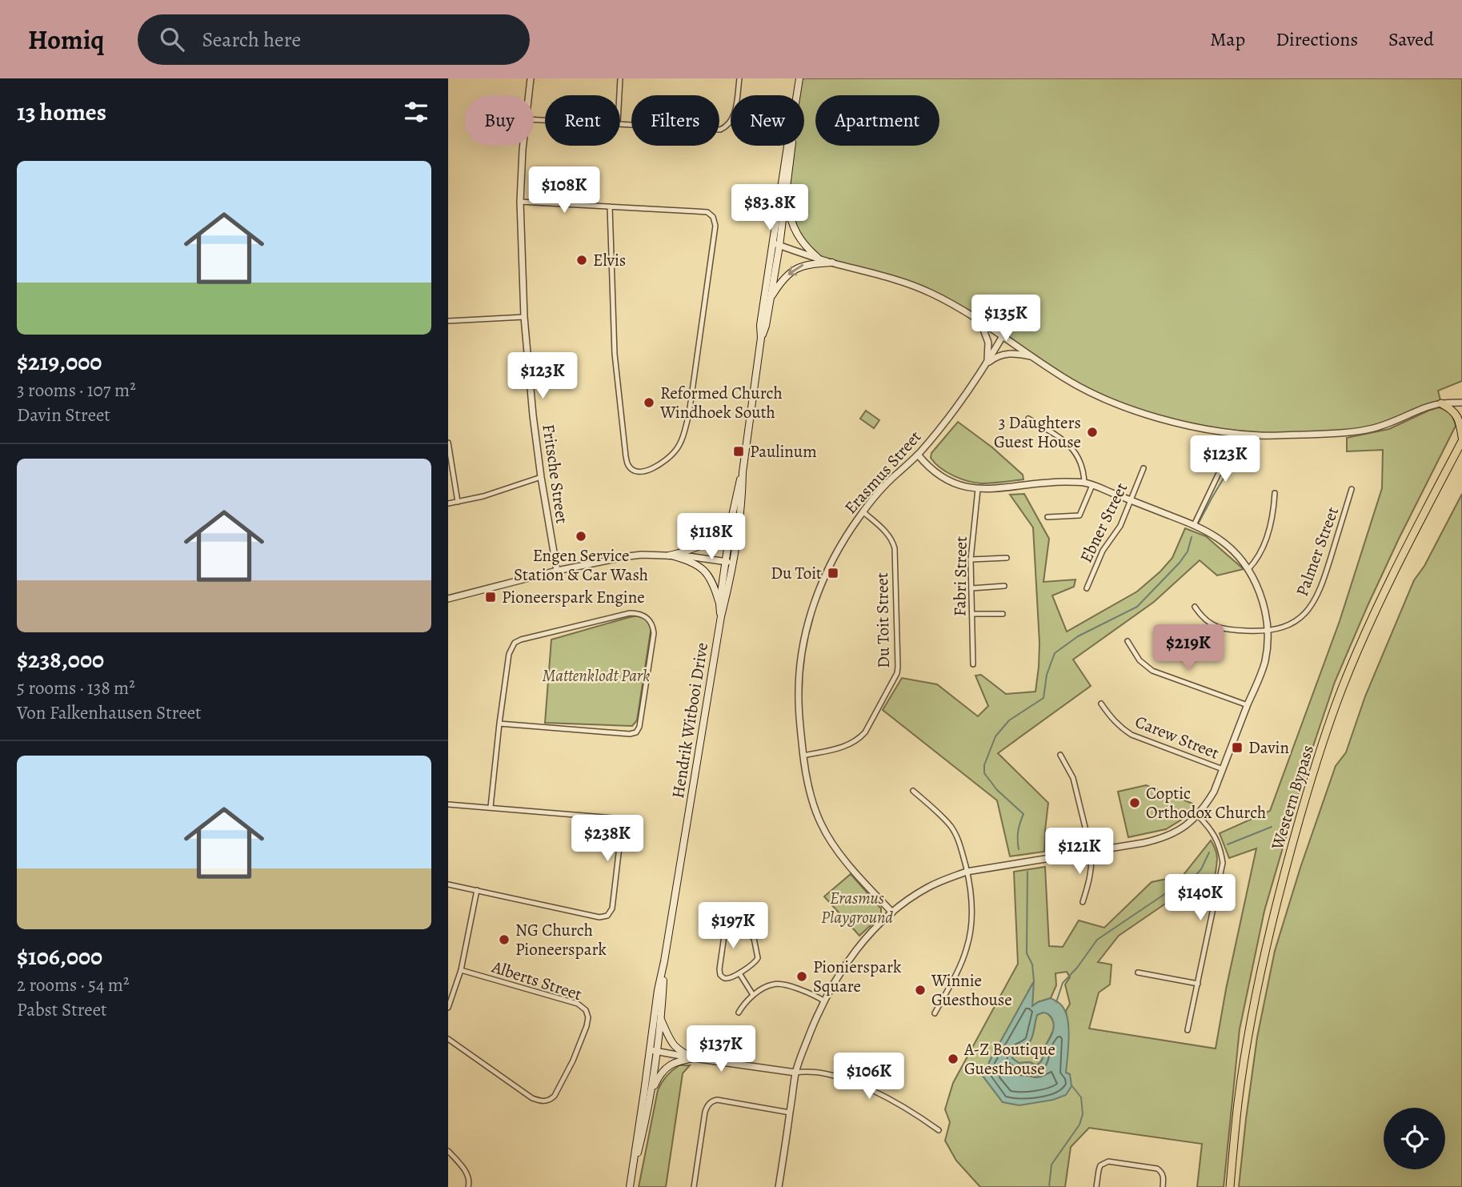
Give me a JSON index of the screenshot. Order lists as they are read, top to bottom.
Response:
{
  "streets": {
    "highway": ["Western Bypass"],
    "main road": ["Hendrik Witbooi Drive"],
    "street": [
      "Erasmus Street",
      "Fritsche Street",
      "Ebner Street",
      "Palmer Street",
      "Fabri Street",
      "Du Toit Street",
      "Carew Street",
      "Alberts Street"
    ]
  },
  "crossings": [
    ["Erasmus Street", "Du Toit Street"]
  ],
  "parks": ["Mattenklodt Park", "Erasmus Playground"],
  "places": {
    "other": [
      "Elvis",
      "Reformed Church Windhoek South",
      "3 Daughters Guest House",
      "Engen Service Station & Car Wash",
      "Coptic Orthodox Church",
      "NG Church Pioneerspark",
      "Pionierspark Square",
      "Winnie Guesthouse",
      "A-Z Boutique Guesthouse"
    ],
    "transit": [
      "Paulinum",
      "Du Toit",
      "Pioneerspark Engine",
      "Davin"
    ]
  },
  "page": {
    "header": "Homiq",
    "search": "Search here",
    "nav": ["Map", "Directions", "Saved"],
    "heading": "13 homes",
    "chip": [
      "Buy",
      "Rent",
      "Filters",
      "New",
      "Apartment"
    ],
    "list": [
      {
        "name": "$219,000",
        "note": "3 rooms · 107 m² · Davin Street"
      },
      {
        "name": "$238,000",
        "note": "5 rooms · 138 m² · Von Falkenhausen Street"
      },
      {
        "name": "$106,000",
        "note": "2 rooms · 54 m² · Pabst Street"
      }
    ],
    "price": [
      "$108K",
      "$83.8K",
      "$135K",
      "$123K",
      "$123K",
      "$118K",
      "$219K",
      "$238K",
      "$121K",
      "$140K",
      "$197K",
      "$137K",
      "$106K"
    ]
  }
}
